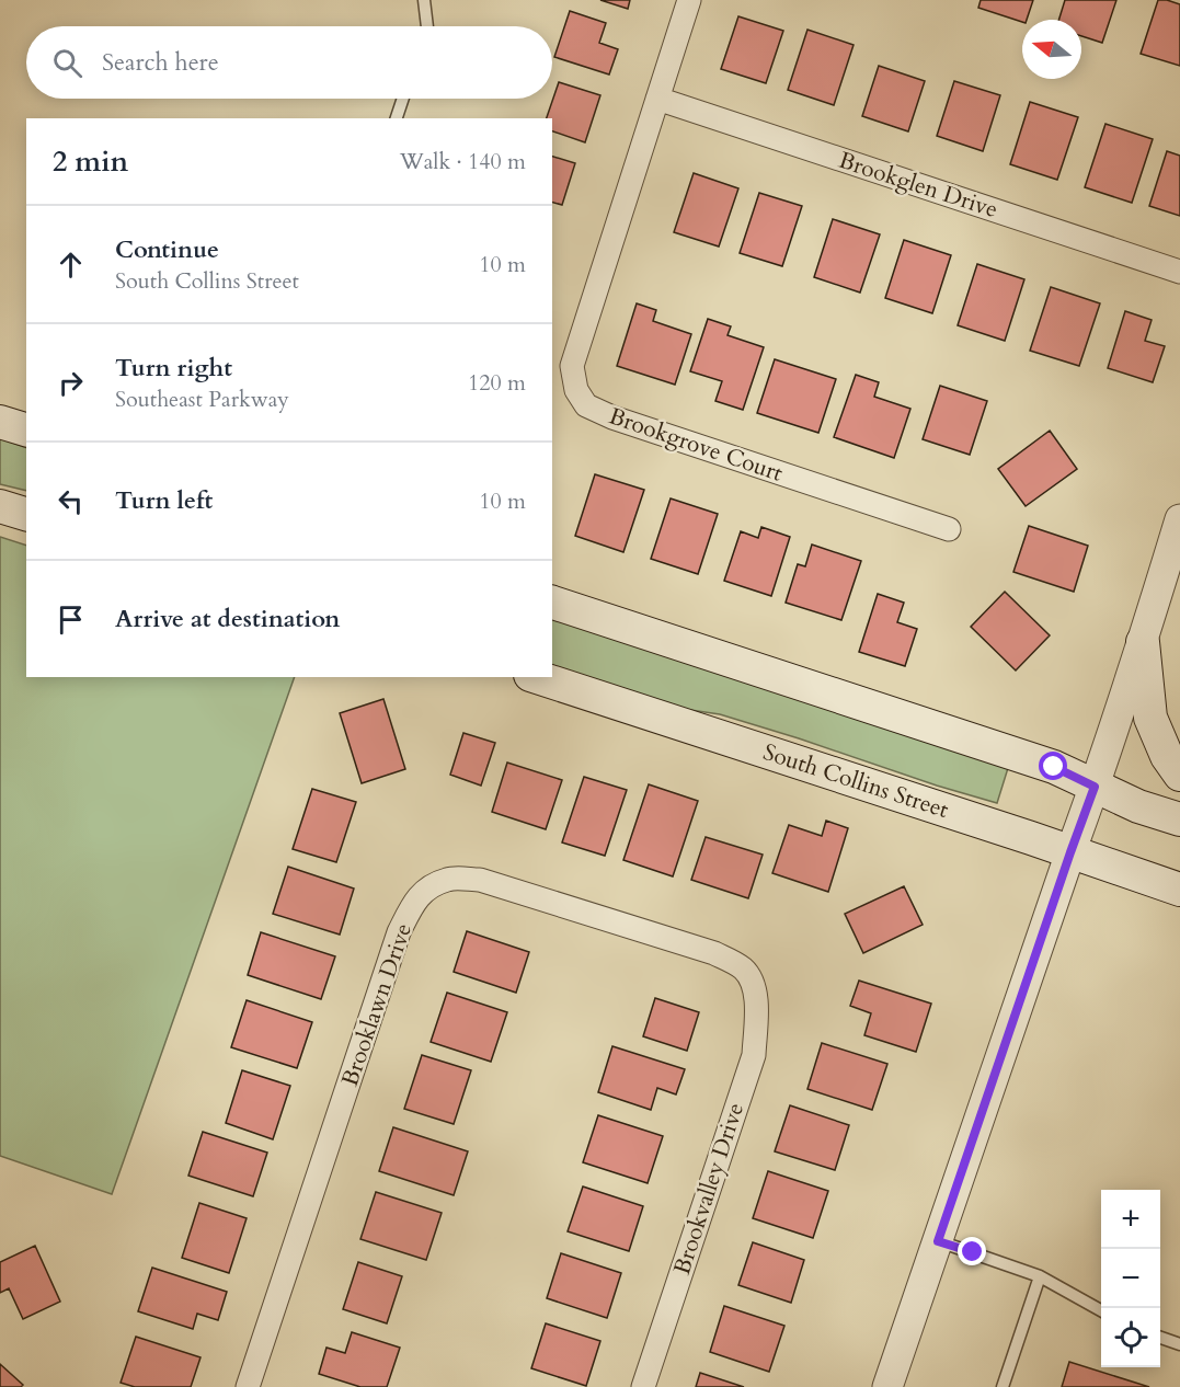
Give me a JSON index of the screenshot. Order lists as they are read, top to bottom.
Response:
{
  "streets": {
    "main road": ["South Collins Street"],
    "street": [
      "Brookglen Drive",
      "Brookgrove Court",
      "Brooklawn Drive",
      "Brookvalley Drive"
    ]
  },
  "crossings": [
    ["Brookglen Drive", "Brookgrove Court"],
    ["Brooklawn Drive", "Brookvalley Drive"]
  ],
  "north": "left",
  "page": {
    "search": "Search here",
    "heading": ["2 min", "Walk · 140 m"],
    "list": [
      ["Continue", "South Collins Street", "10 m"],
      ["Turn right", "Southeast Parkway", "120 m"],
      ["Turn left", "10 m"],
      "Arrive at destination"
    ],
    "map_buttons": ["+", "−"]
  }
}
